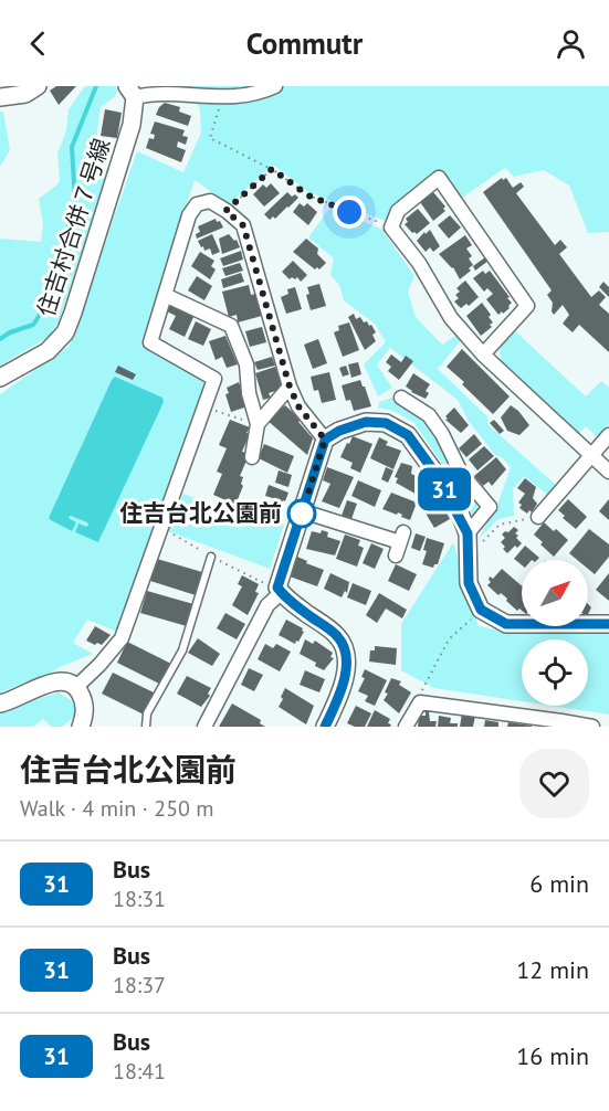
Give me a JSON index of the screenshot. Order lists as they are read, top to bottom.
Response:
{
  "streets": {
    "street": ["住吉村合併７号線"]
  },
  "places": ["住吉台北公園前"],
  "lines": ["bus line 31"],
  "north": "top right",
  "page": {
    "header": "Commutr",
    "on_map": "31",
    "heading": ["住吉台北公園前", "Walk · 4 min · 250 m"],
    "list": [
      {
        "mark": "31",
        "name": "Bus",
        "note": "18:31",
        "value": "6 min"
      },
      {
        "mark": "31",
        "name": "Bus",
        "note": "18:37",
        "value": "12 min"
      },
      {
        "mark": "31",
        "name": "Bus",
        "note": "18:41",
        "value": "16 min"
      }
    ]
  }
}
